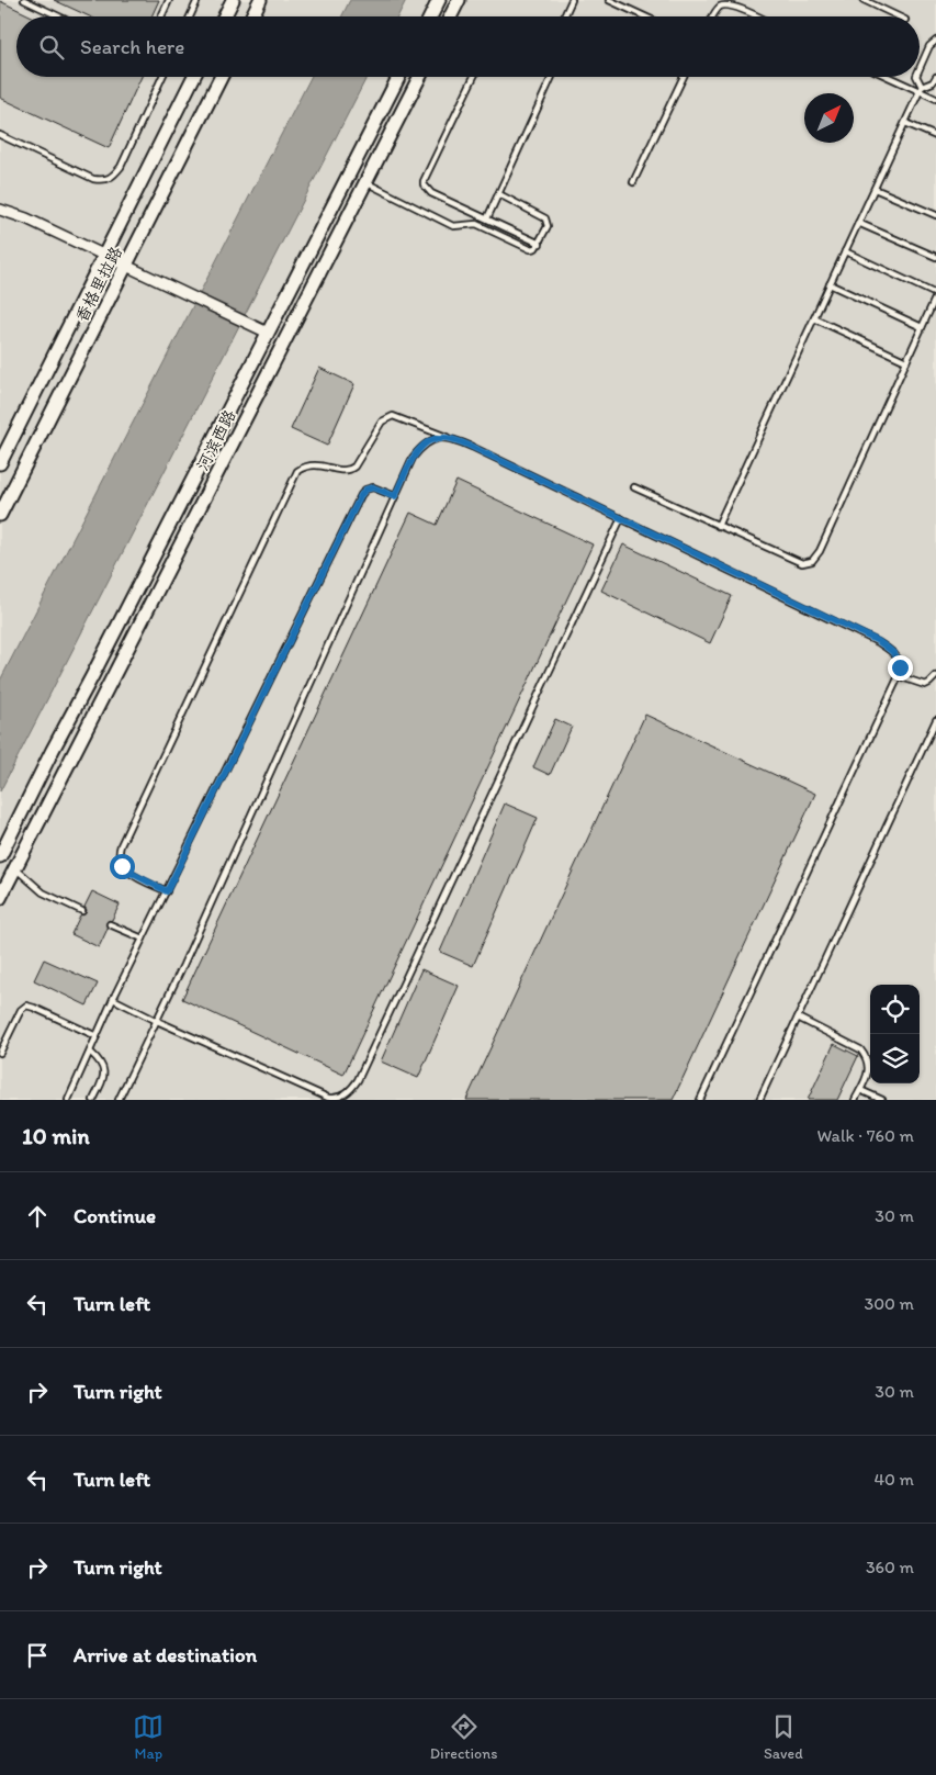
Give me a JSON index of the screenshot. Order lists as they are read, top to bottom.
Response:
{
  "streets": {
    "street": ["香格里拉路", "河滨西路"]
  },
  "north": "top right",
  "page": {
    "search": "Search here",
    "heading": ["10 min", "Walk · 760 m"],
    "list": [
      ["Continue", "30 m"],
      ["Turn left", "300 m"],
      ["Turn right", "30 m"],
      ["Turn left", "40 m"],
      ["Turn right", "360 m"],
      "Arrive at destination"
    ],
    "nav": ["Map", "Directions", "Saved"]
  }
}
